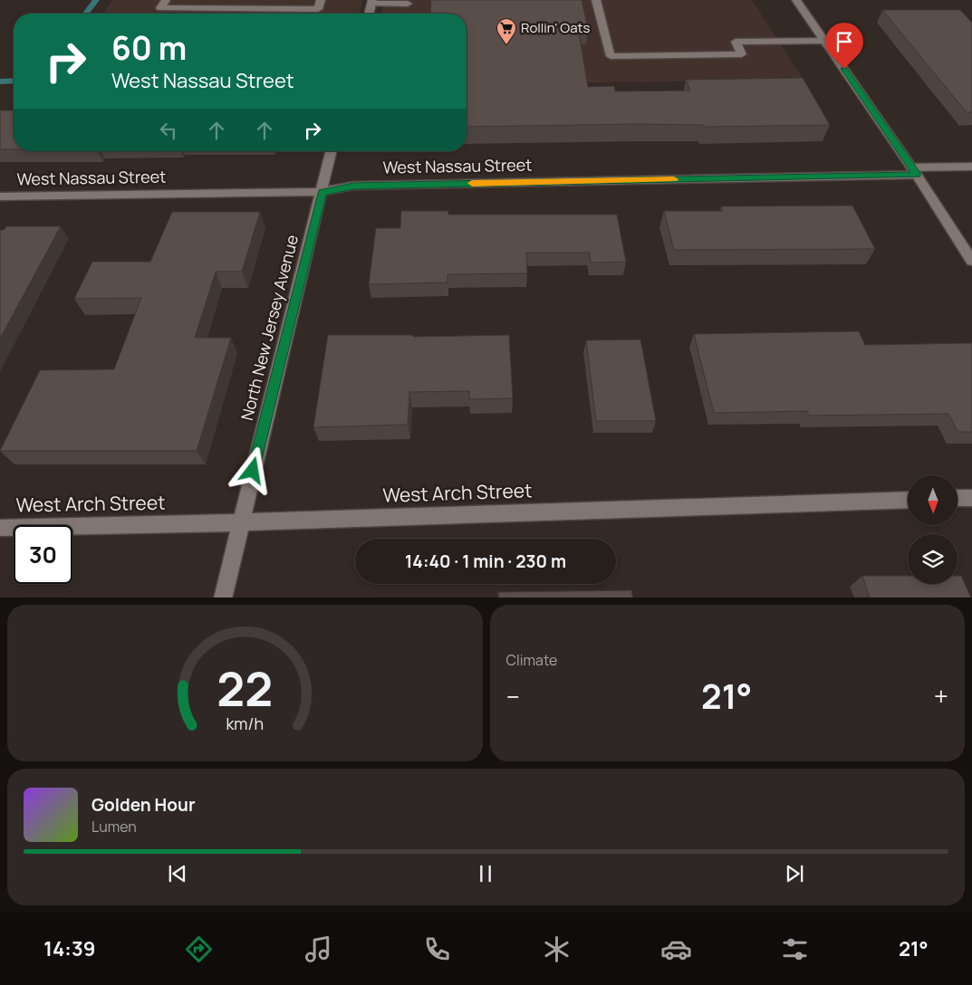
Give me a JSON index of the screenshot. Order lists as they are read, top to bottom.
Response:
{
  "streets": {
    "street": ["West Nassau Street", "North New Jersey Avenue", "West Arch Street"]
  },
  "crossings": [
    ["West Nassau Street", "North New Jersey Avenue"],
    ["North New Jersey Avenue", "West Arch Street"]
  ],
  "places": {
    "supermarket": ["Rollin' Oats"]
  },
  "north": "bottom",
  "page": {
    "turn": ["60 m", "West Nassau Street"],
    "limit": "30",
    "trip": "14:40 · 1 min · 230 m",
    "tile": "Climate",
    "heat": ["−", "21°", "+"],
    "song": ["Golden Hour", "Lumen"],
    "tabs": ["14:39", "21°"],
    "gauge": ["22", "km/h"]
  }
}
